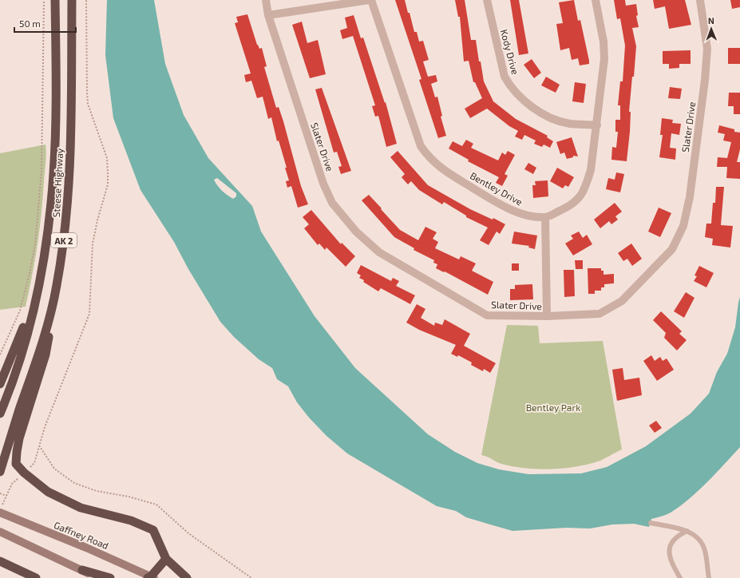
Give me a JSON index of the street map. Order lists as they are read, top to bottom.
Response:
{
  "streets": {
    "highway": ["Steese Highway", "AK 2"],
    "main road": ["Gaffney Road"],
    "street": ["Kody Drive", "Slater Drive", "Bentley Drive"]
  },
  "parks": ["Bentley Park"],
  "scale_bar": "50 m",
  "north": "top"
}
